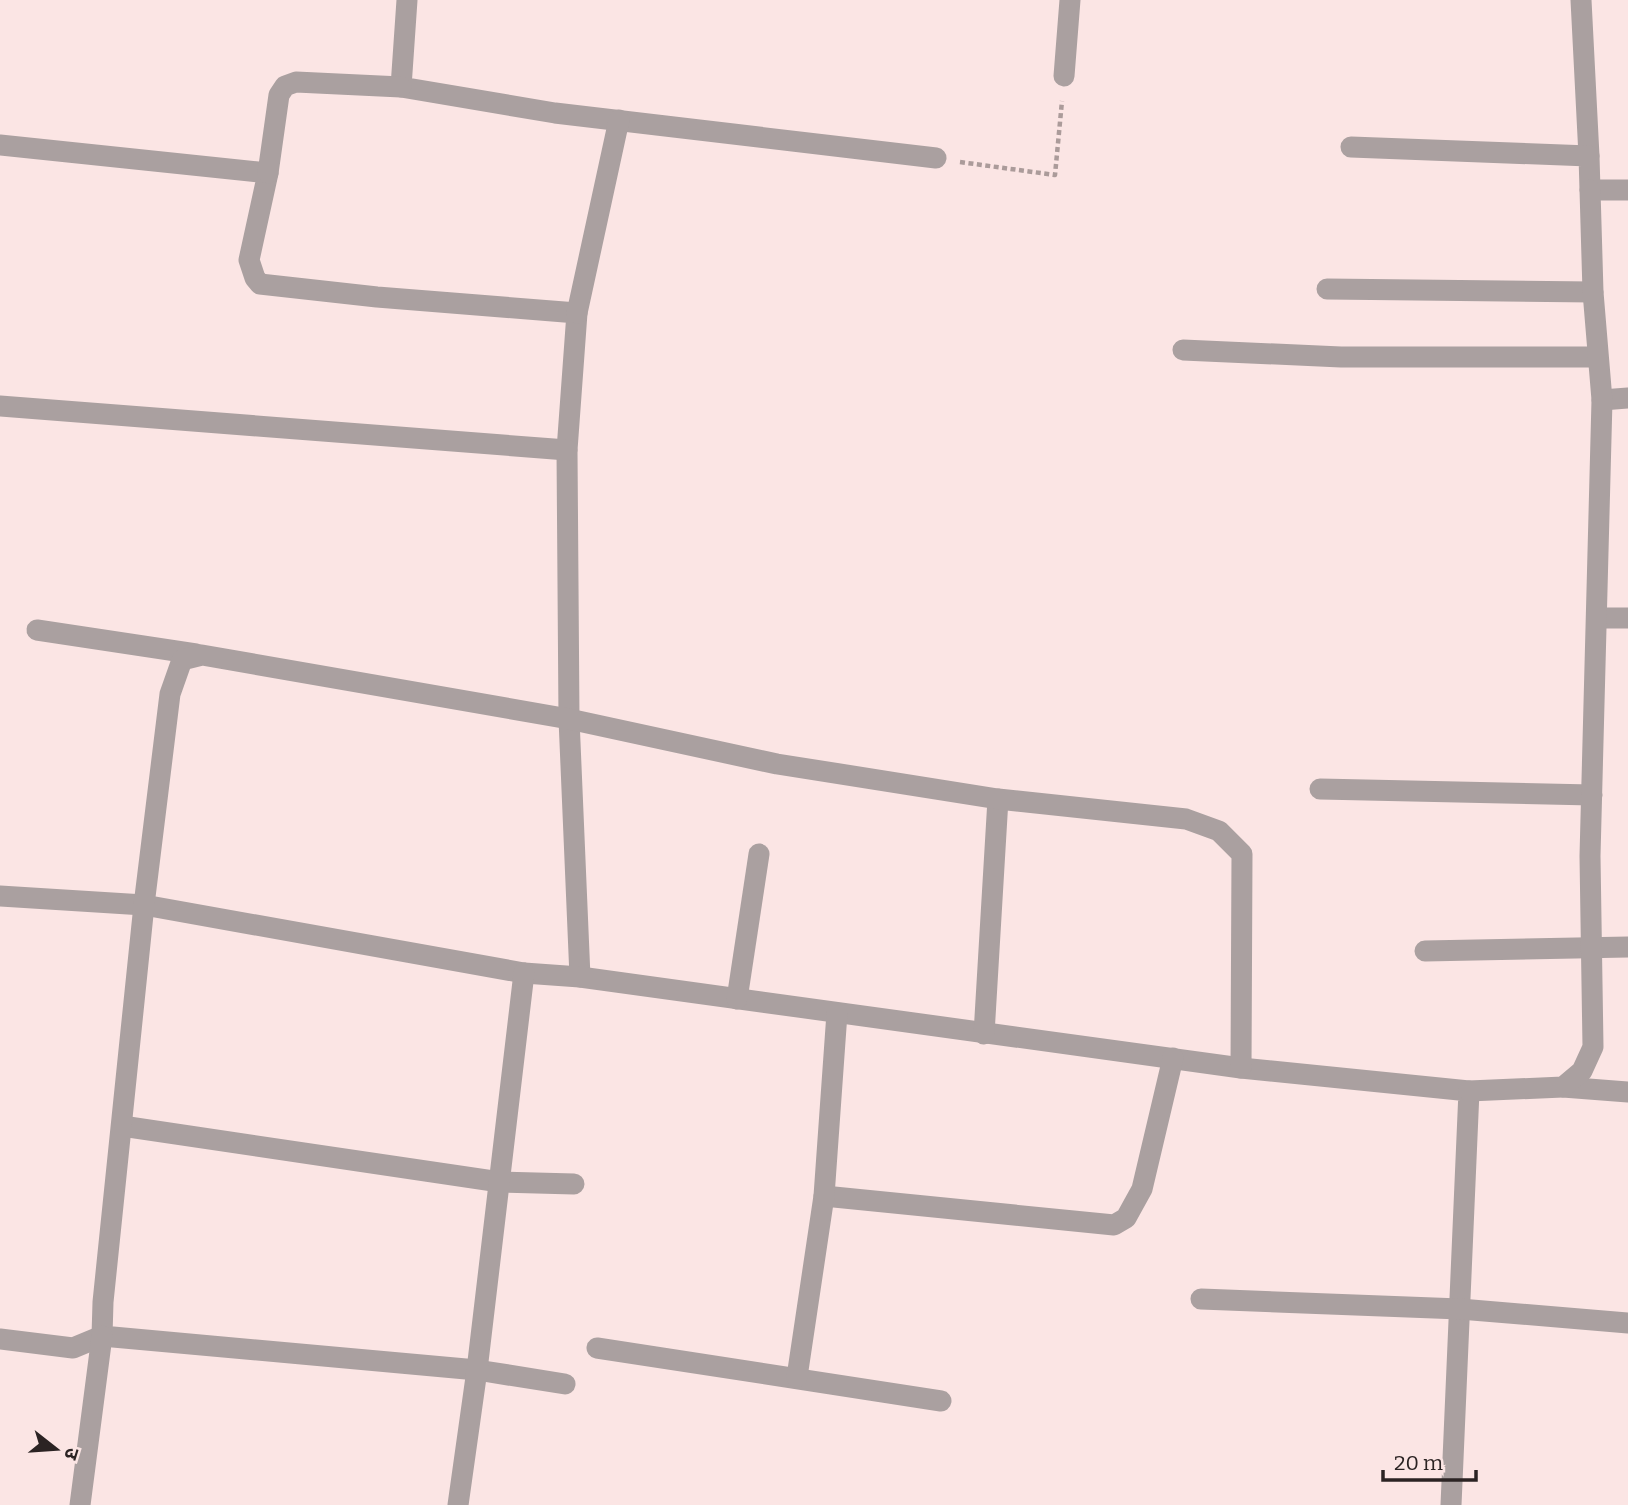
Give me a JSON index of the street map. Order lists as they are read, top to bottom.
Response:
{
  "scale_bar": "20 m",
  "north": "right"
}
